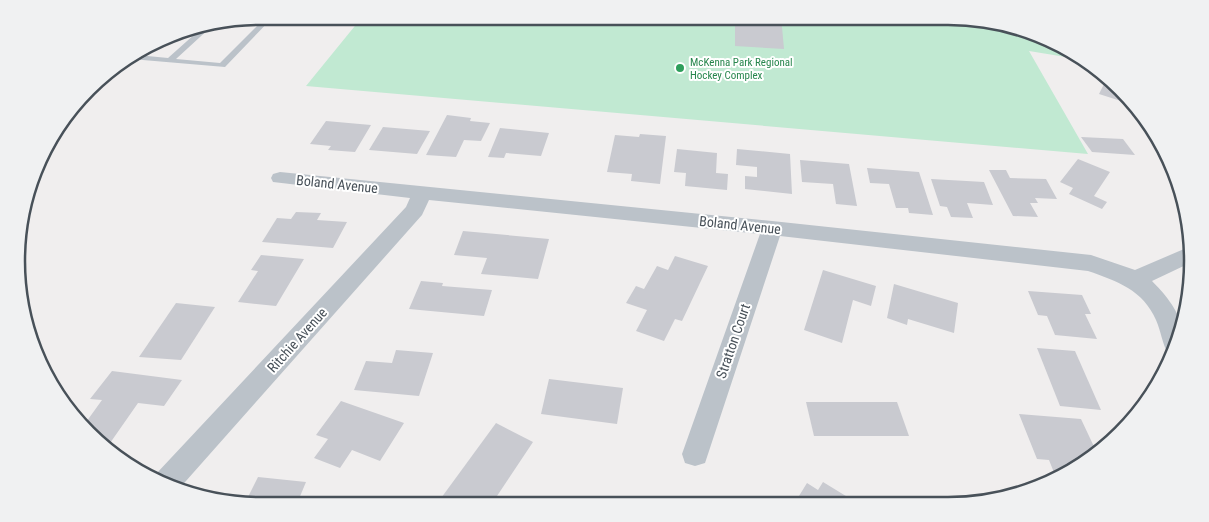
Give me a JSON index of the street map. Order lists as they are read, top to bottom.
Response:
{
  "streets": {
    "street": ["Boland Avenue", "Ritchie Avenue", "Stratton Court"]
  },
  "crossings": [
    ["Boland Avenue", "Ritchie Avenue"],
    ["Boland Avenue", "Stratton Court"]
  ],
  "places": ["McKenna Park Regional Hockey Complex"]
}
